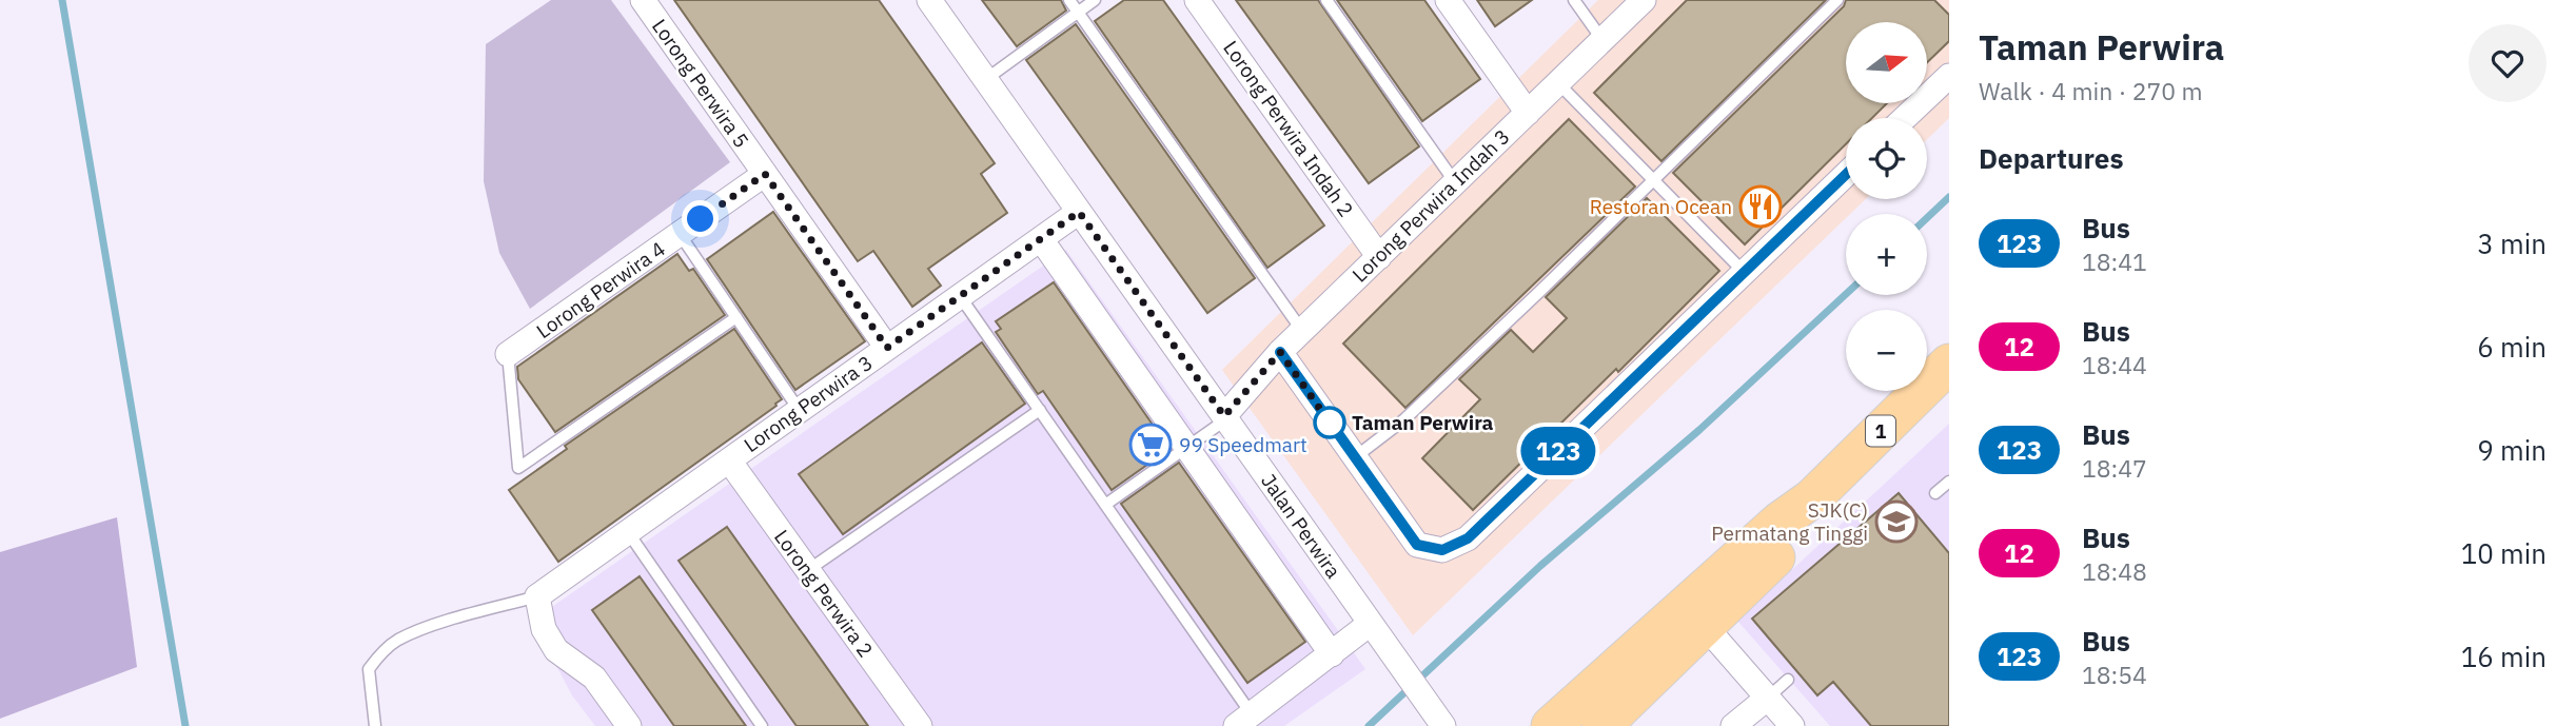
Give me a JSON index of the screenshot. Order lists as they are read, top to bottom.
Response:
{
  "streets": {
    "highway": ["1"],
    "street": [
      "Lorong Perwira 5",
      "Lorong Perwira Indah 2",
      "Lorong Perwira Indah 3",
      "Lorong Perwira 4",
      "Lorong Perwira 3",
      "Jalan Perwira",
      "Lorong Perwira 2"
    ]
  },
  "crossings": [
    ["Lorong Perwira 5", "Lorong Perwira 4"],
    ["Lorong Perwira 5", "Lorong Perwira 3"],
    ["Lorong Perwira Indah 2", "Lorong Perwira Indah 3"],
    ["Lorong Perwira Indah 3", "Jalan Perwira"],
    ["Lorong Perwira 3", "Jalan Perwira"],
    ["Lorong Perwira 3", "Lorong Perwira 2"]
  ],
  "places": {
    "restaurant": ["Restoran Ocean"],
    "other": ["Taman Perwira"],
    "supermarket": ["99 Speedmart"],
    "school or university": ["SJK(C) Permatang Tinggi"]
  },
  "lines": ["bus line 123"],
  "north": "right",
  "page": {
    "on_map": "123",
    "heading": [
      ["Taman Perwira", "Walk · 4 min · 270 m"],
      "Departures"
    ],
    "map_buttons": ["+", "−"],
    "list": [
      {
        "mark": "123",
        "name": "Bus",
        "note": "18:41",
        "value": "3 min"
      },
      {
        "mark": "12",
        "name": "Bus",
        "note": "18:44",
        "value": "6 min"
      },
      {
        "mark": "123",
        "name": "Bus",
        "note": "18:47",
        "value": "9 min"
      },
      {
        "mark": "12",
        "name": "Bus",
        "note": "18:48",
        "value": "10 min"
      },
      {
        "mark": "123",
        "name": "Bus",
        "note": "18:54",
        "value": "16 min"
      }
    ]
  }
}
